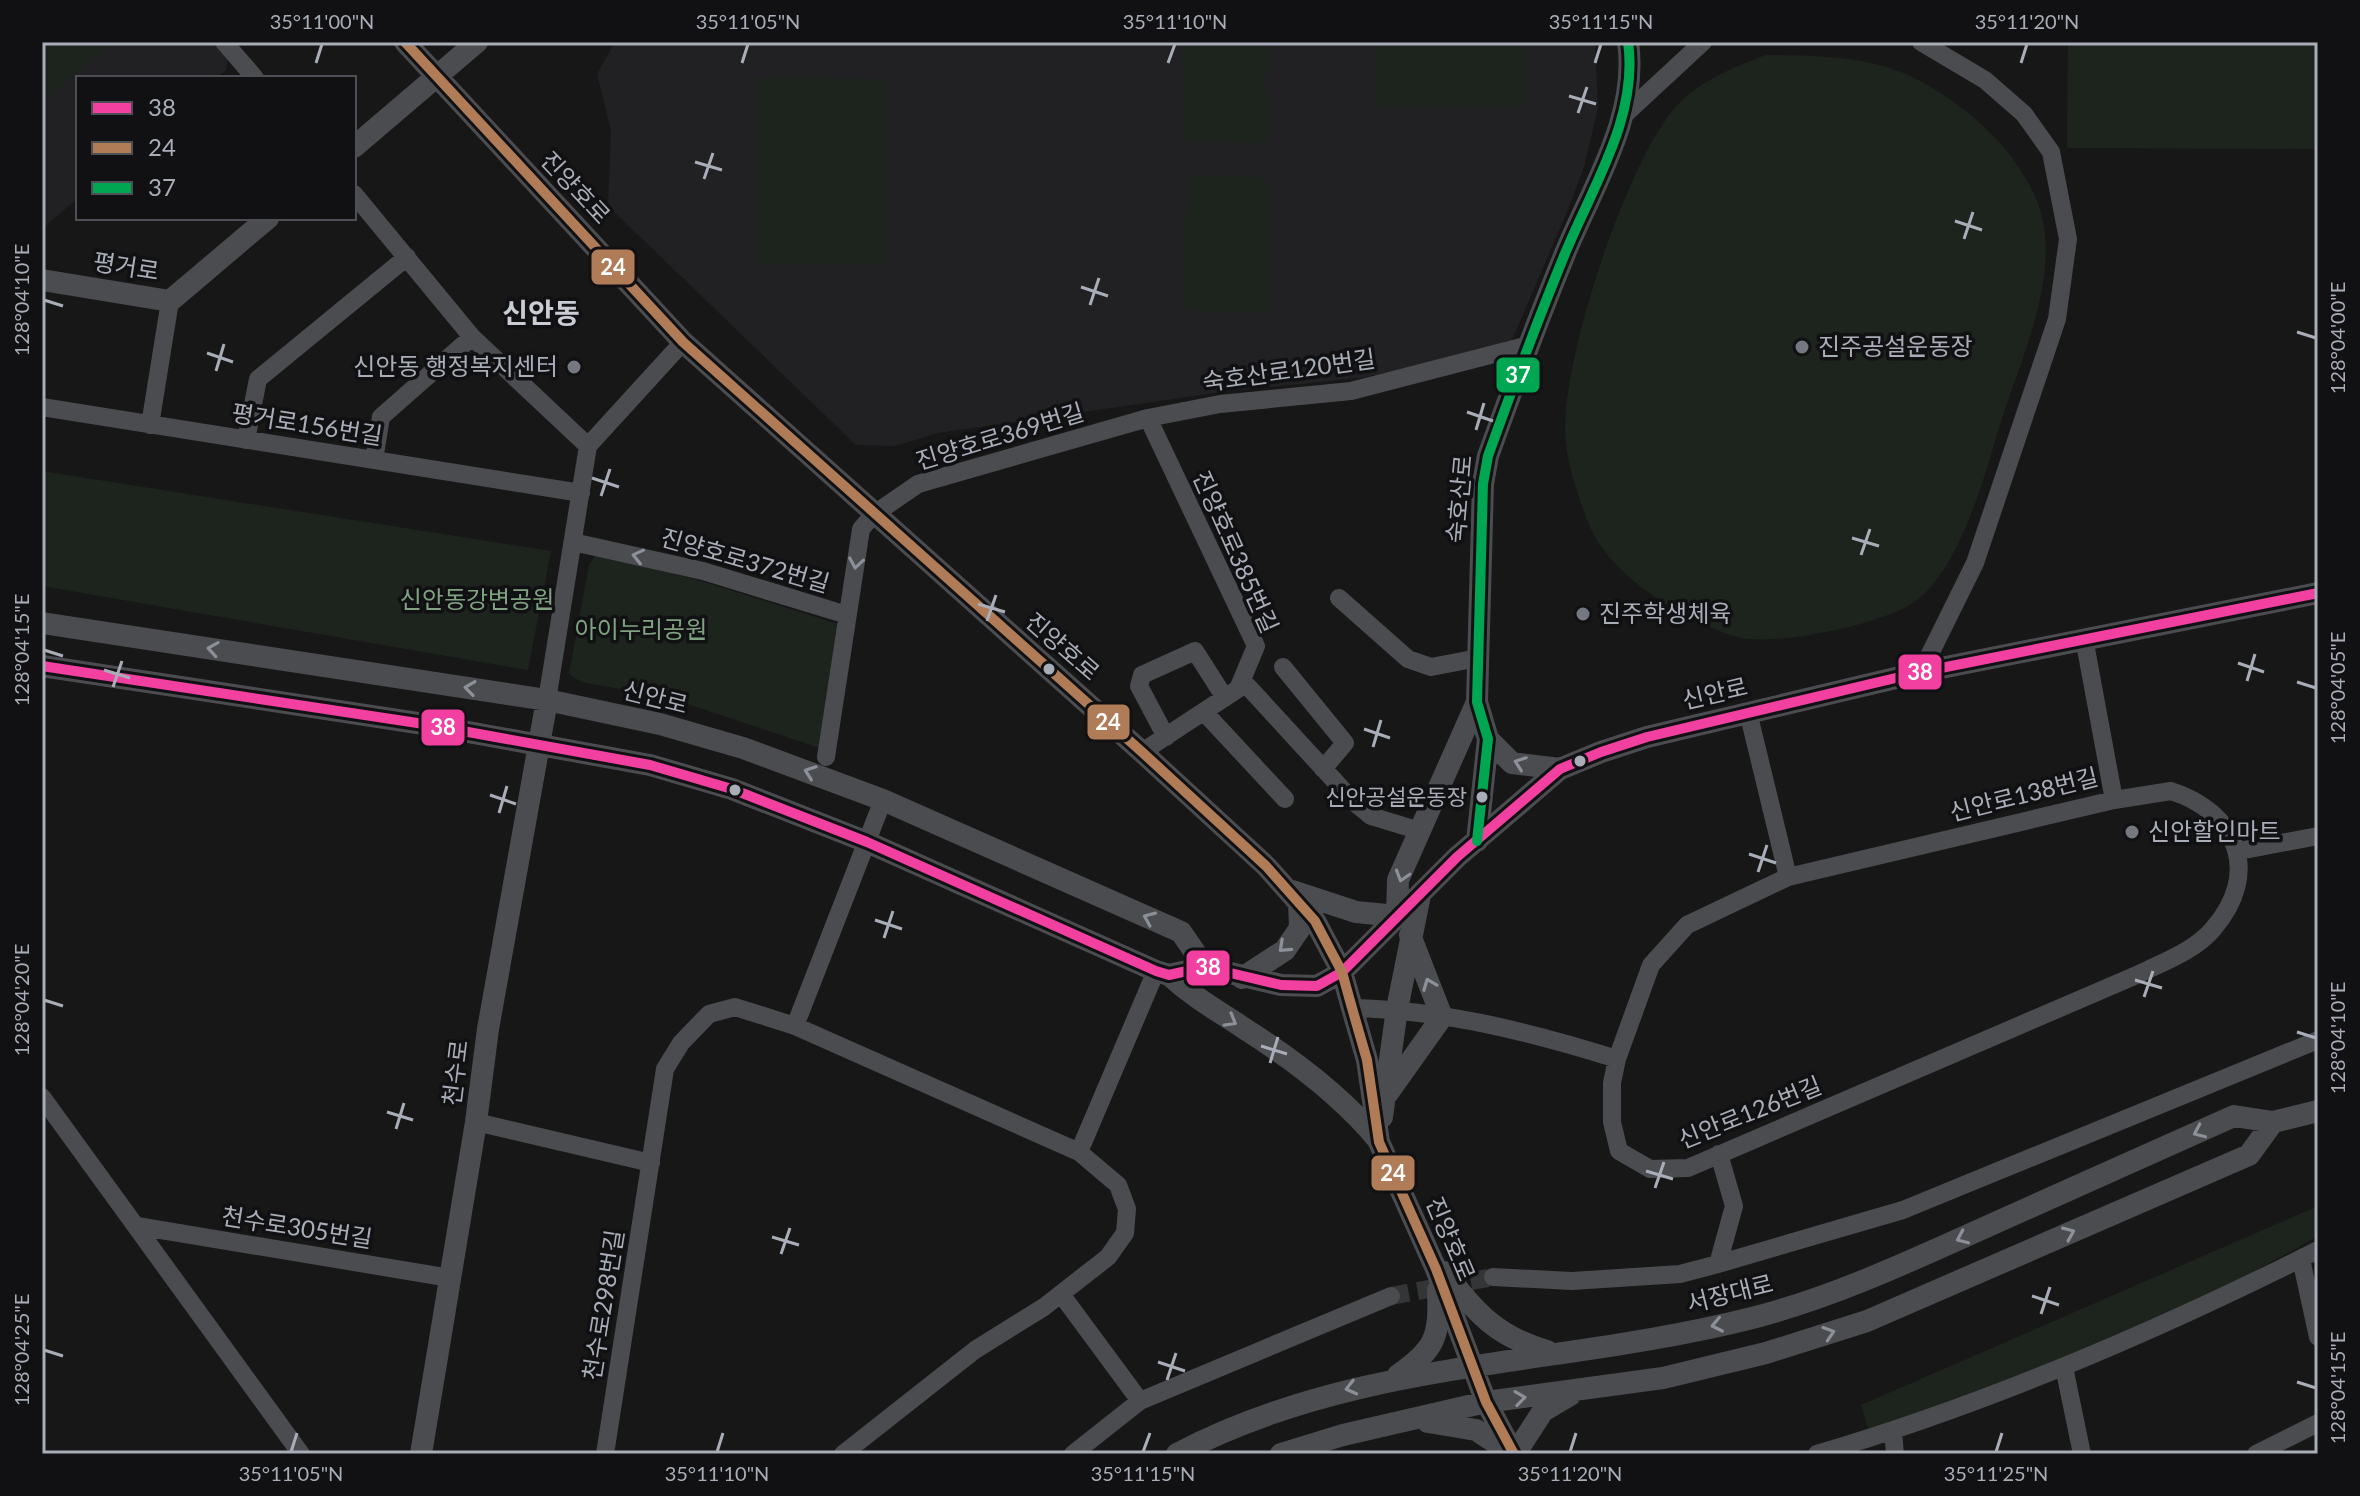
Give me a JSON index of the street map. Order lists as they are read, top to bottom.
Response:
{
  "streets": {
    "street": [
      "진양호로",
      "평거로",
      "숙호산로120번길",
      "평거로156번길",
      "진양호로369번길",
      "숙호산로",
      "진양호로385번길",
      "진양호로372번길",
      "신안로",
      "신안로138번길",
      "천수로",
      "신안로126번길",
      "천수로305번길",
      "서장대로",
      "천수로298번길"
    ]
  },
  "crossings": [
    ["진양호로", "진양호로369번길"],
    ["진양호로", "진양호로385번길"],
    ["진양호로", "진양호로372번길"],
    ["진양호로", "서장대로"],
    ["숙호산로120번길", "진양호로369번길"],
    ["숙호산로120번길", "숙호산로"],
    ["숙호산로120번길", "진양호로385번길"],
    ["진양호로369번길", "진양호로385번길"],
    ["진양호로369번길", "진양호로372번길"],
    ["숙호산로", "신안로"],
    ["신안로", "신안로138번길"],
    ["신안로", "천수로"],
    ["신안로138번길", "신안로126번길"],
    ["천수로", "천수로305번길"]
  ],
  "districts": ["신안동"],
  "parks": ["신안동강변공원", "아이누리공원"],
  "places": [
    "진주공설운동장",
    "신안동 행정복지센터",
    "진주학생체육",
    "신안공설운동장",
    "신안할인마트"
  ],
  "lines": ["transit line 24", "transit line 37", "transit line 38"],
  "legend": ["38", "24", "37"],
  "coordinates": [
    "35°11'00\"N",
    "35°11'05\"N",
    "35°11'10\"N",
    "35°11'15\"N",
    "35°11'20\"N",
    "128°04'10\"E",
    "128°04'00\"E",
    "128°04'15\"E",
    "128°04'05\"E",
    "128°04'20\"E",
    "128°04'25\"E",
    "35°11'25\"N"
  ]
}
